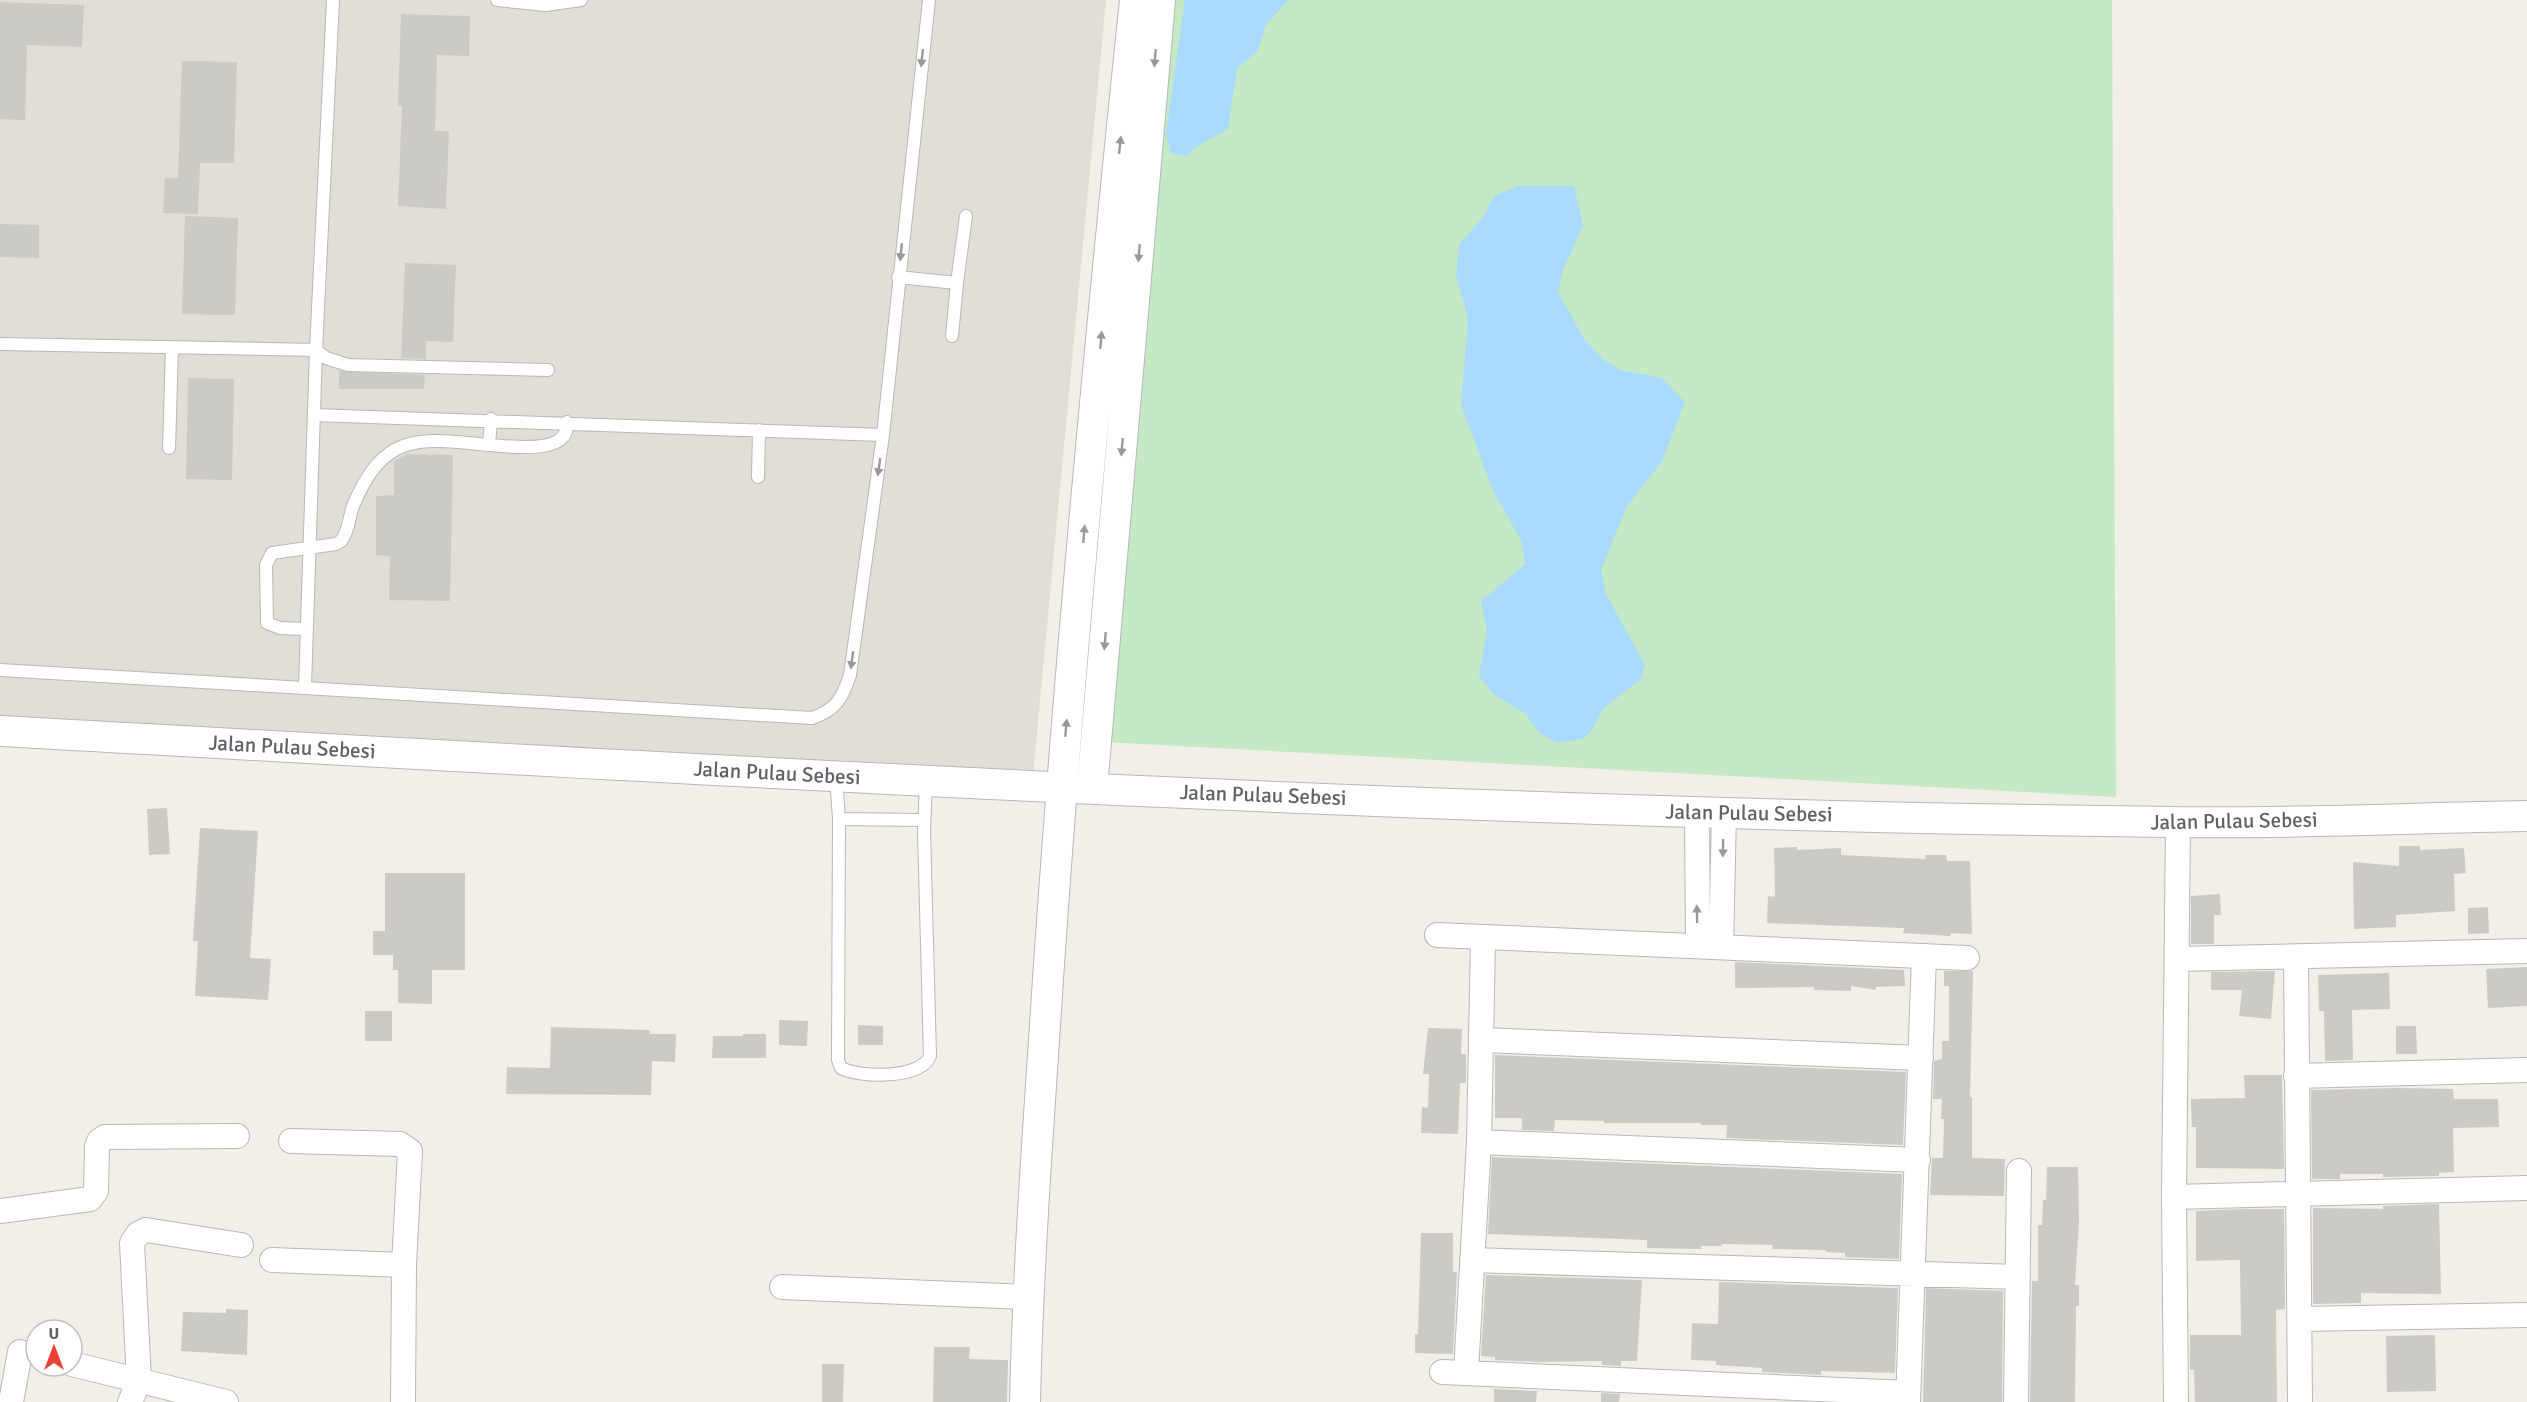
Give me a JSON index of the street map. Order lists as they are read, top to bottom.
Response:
{
  "streets": {
    "street": ["Jalan Pulau Sebesi"]
  },
  "north": "top"
}
